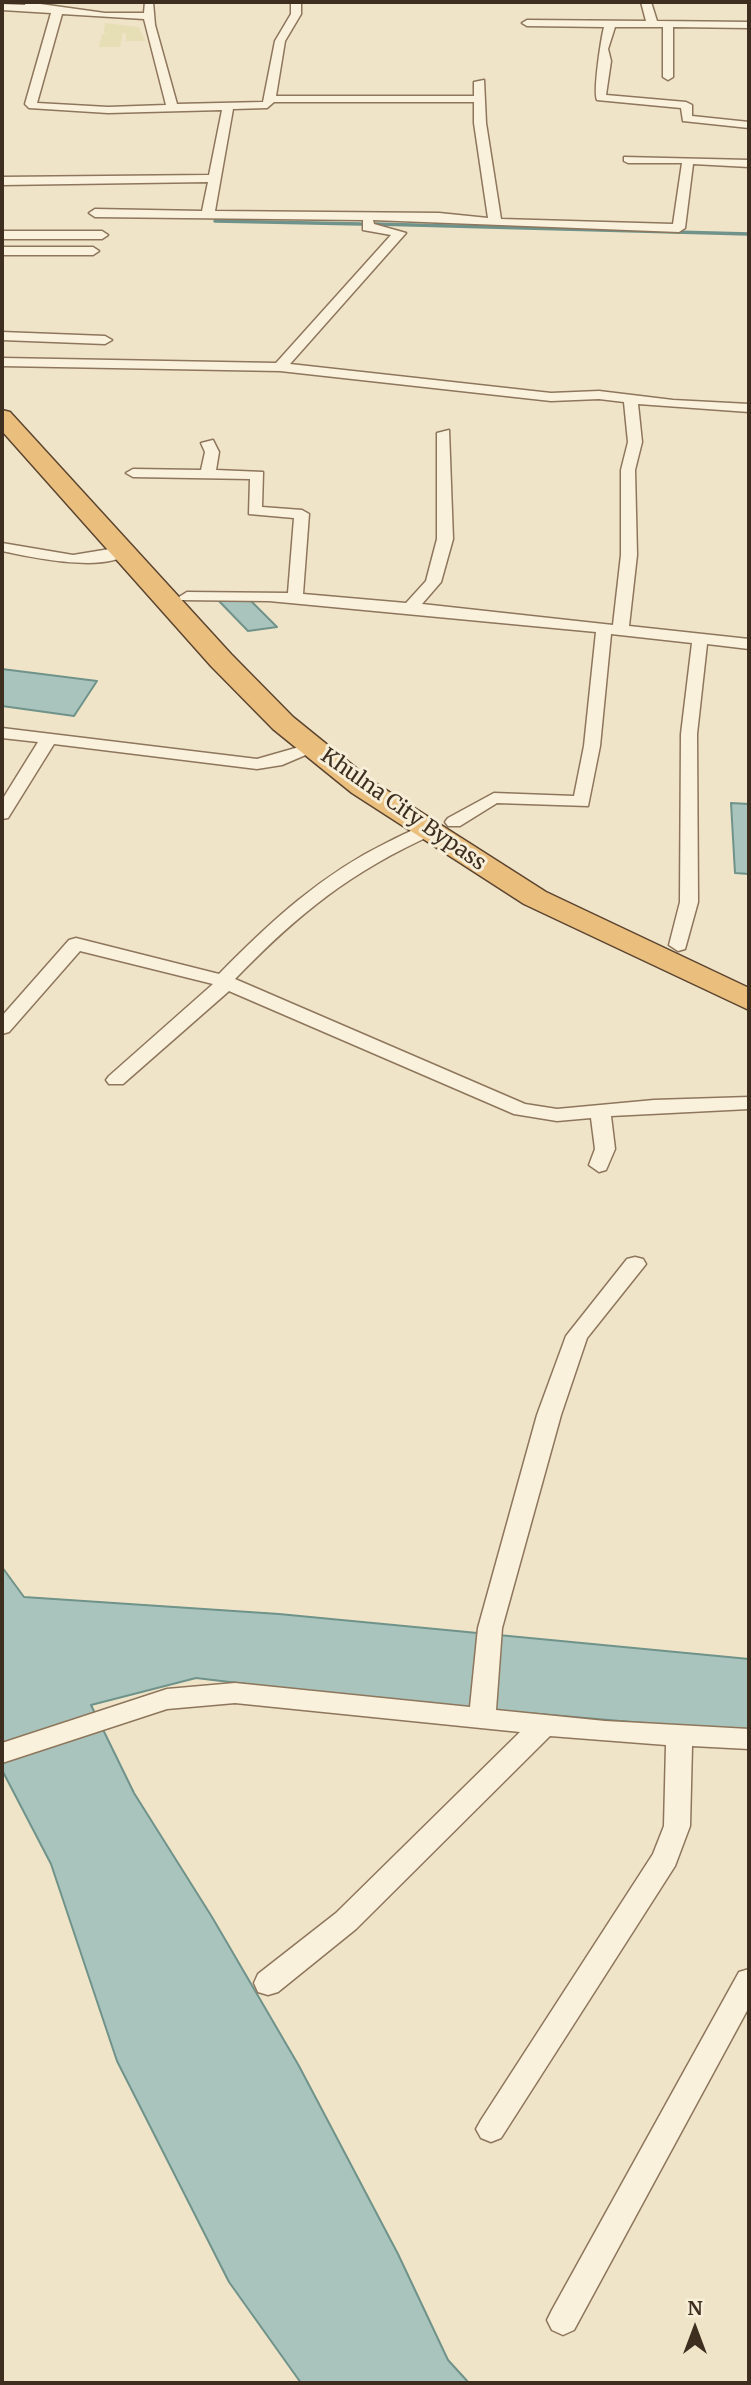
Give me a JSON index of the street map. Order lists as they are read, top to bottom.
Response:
{
  "streets": {
    "highway": ["Khulna City Bypass"]
  },
  "north": "top"
}
